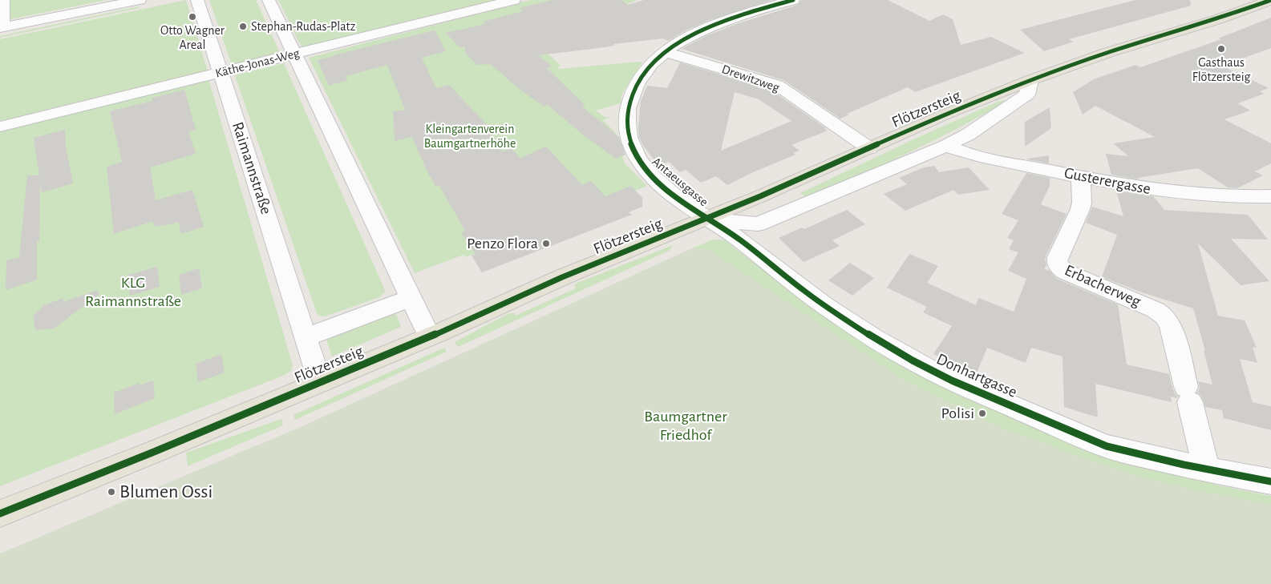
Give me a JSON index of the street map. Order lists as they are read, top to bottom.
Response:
{
  "streets": {
    "main road": ["Flötzersteig"],
    "street": [
      "Käthe-Jonas-Weg",
      "Drewitzweg",
      "Raimannstraße",
      "Gusterergasse",
      "Antaeusgasse",
      "Erbacherweg",
      "Donhartgasse"
    ]
  },
  "crossings": [
    ["Käthe-Jonas-Weg", "Raimannstraße"],
    ["Drewitzweg", "Flötzersteig"],
    ["Drewitzweg", "Antaeusgasse"],
    ["Flötzersteig", "Raimannstraße"],
    ["Flötzersteig", "Gusterergasse"],
    ["Flötzersteig", "Antaeusgasse"],
    ["Flötzersteig", "Donhartgasse"],
    ["Gusterergasse", "Erbacherweg"],
    ["Antaeusgasse", "Donhartgasse"],
    ["Erbacherweg", "Donhartgasse"]
  ],
  "parks": ["Kleingartenverein Baumgartnerhöhe", "KLG Raimannstraße", "Baumgartner Friedhof"],
  "places": [
    "Otto Wagner Areal",
    "Stephan-Rudas-Platz",
    "Gasthaus Flötzersteig",
    "Penzo Flora",
    "Polisi",
    "Blumen Ossi"
  ]
}
